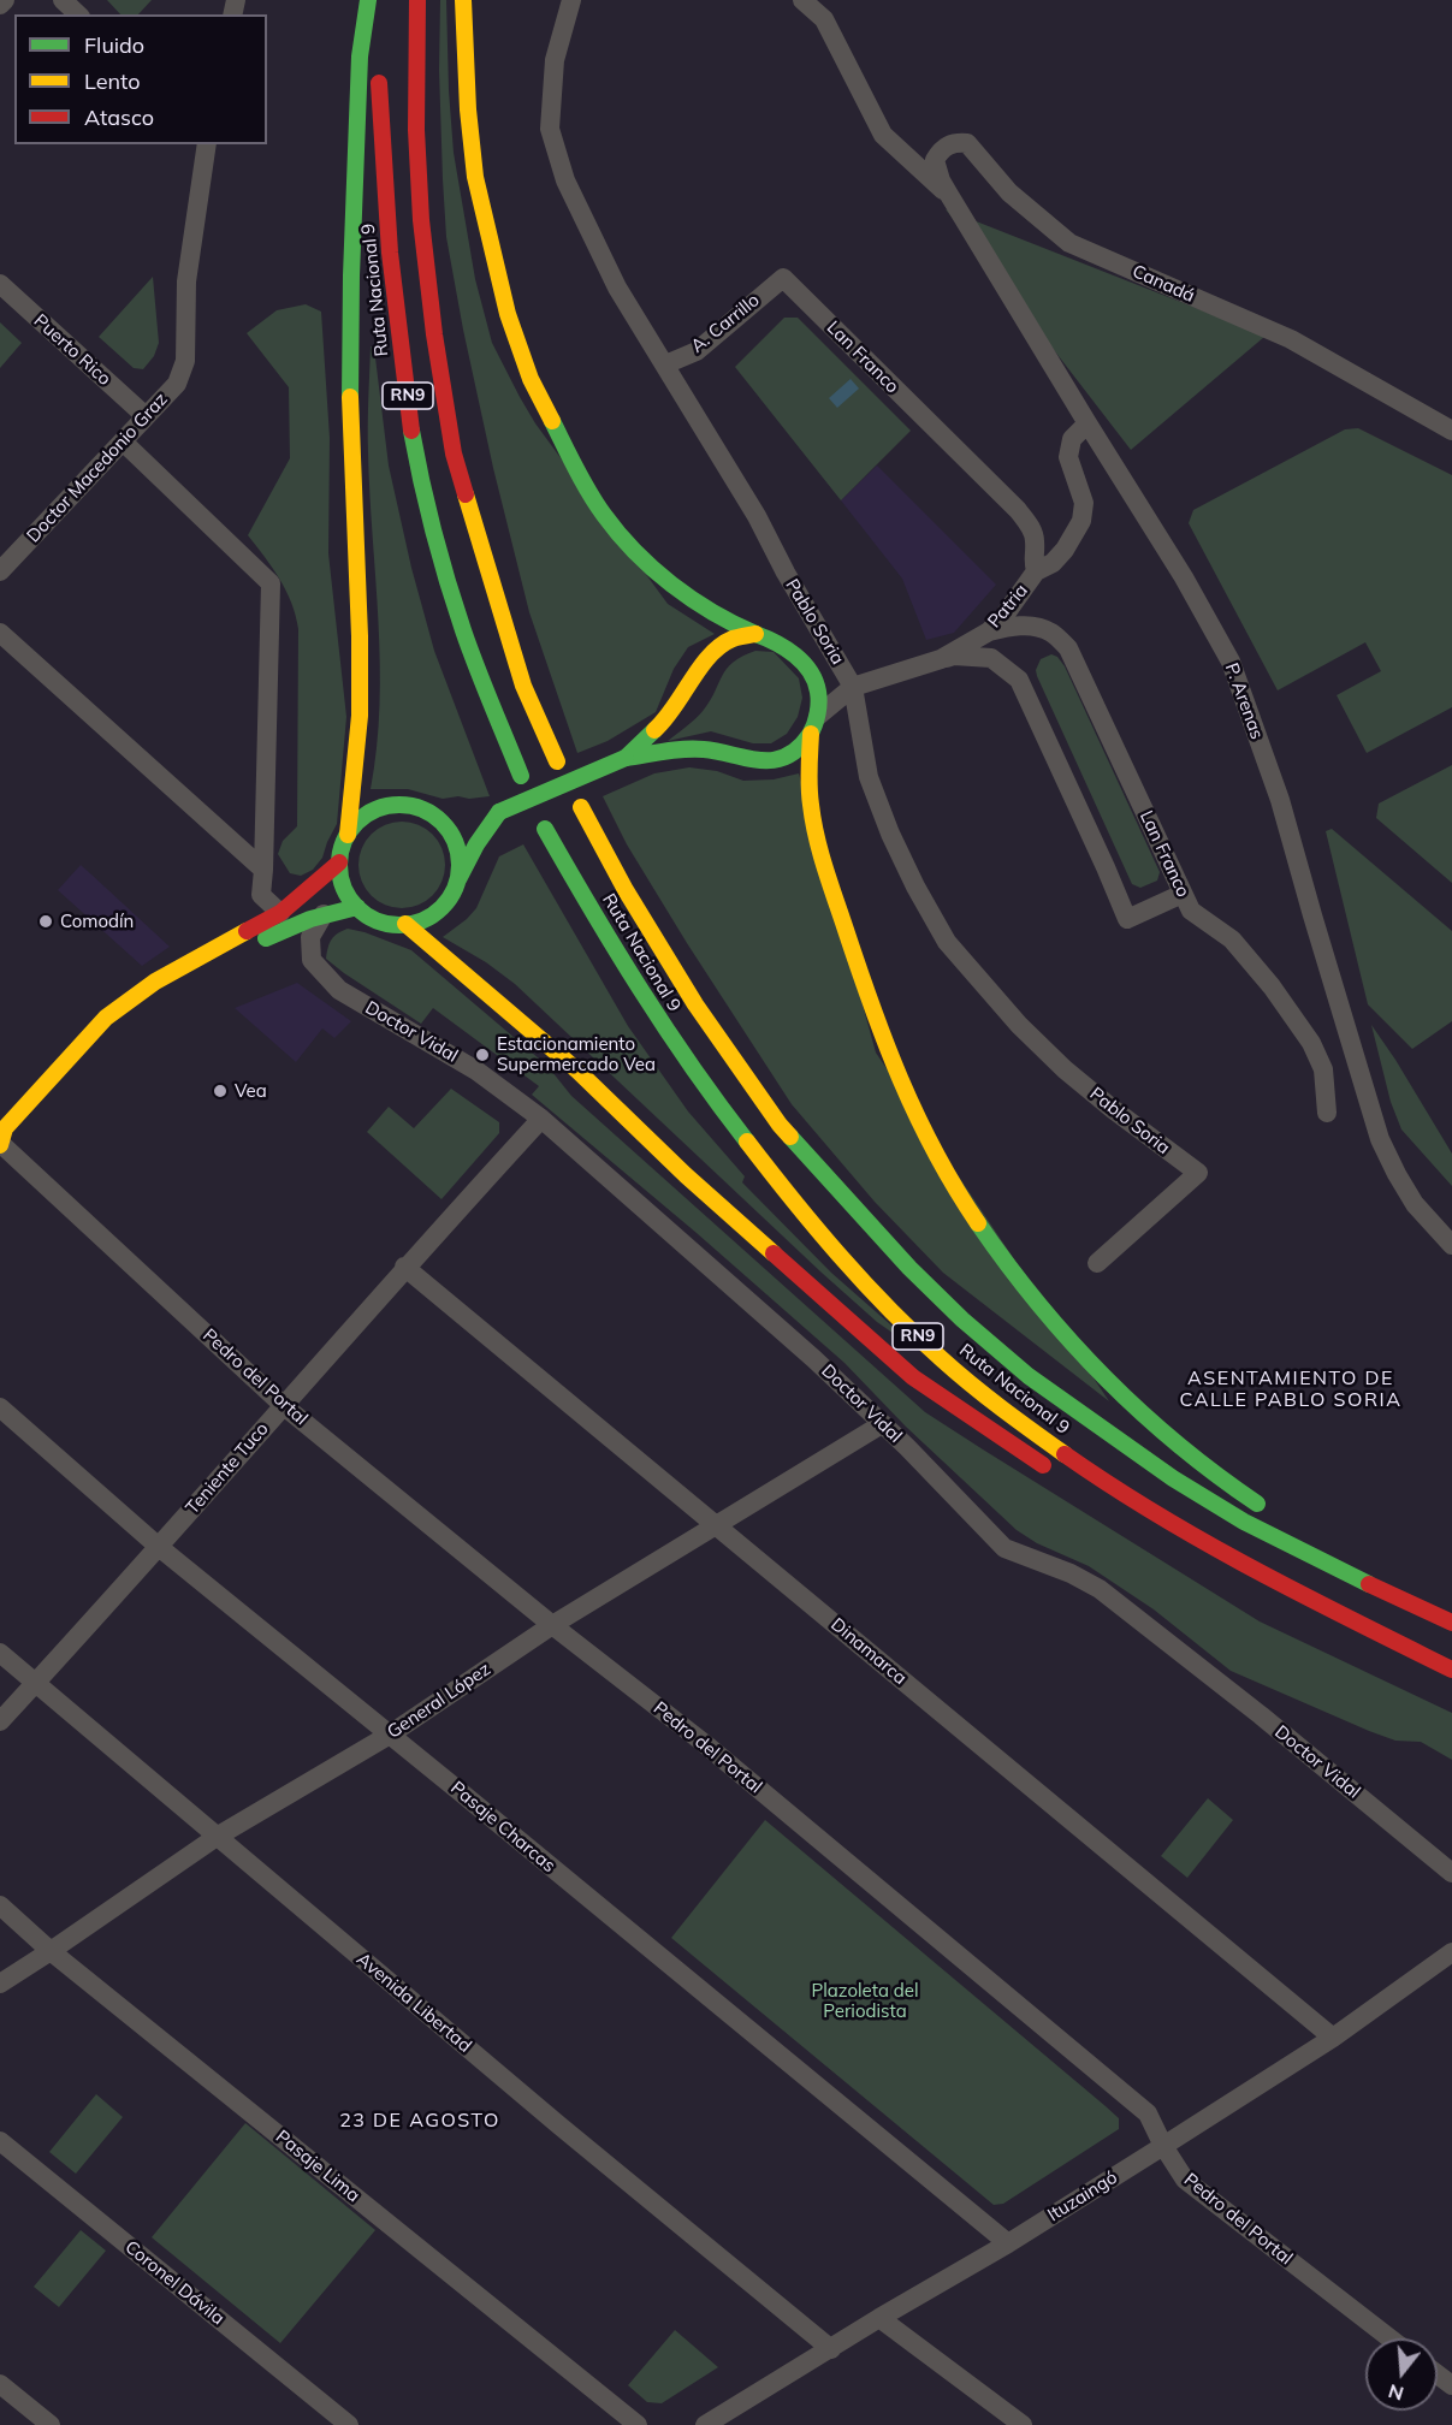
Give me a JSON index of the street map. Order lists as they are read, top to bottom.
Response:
{
  "streets": {
    "main road": ["Ruta Nacional 9", "RN9"],
    "street": [
      "Canadá",
      "A. Carrillo",
      "Puerto Rico",
      "Lan Franco",
      "Doctor Macedonio Graz",
      "Patria",
      "Pablo Soria",
      "P. Arenas",
      "Doctor Vidal",
      "Pedro del Portal",
      "Teniente Tuco",
      "Dinamarca",
      "General López",
      "Pasaje Charcas",
      "Avenida Libertad",
      "Pasaje Lima",
      "Ituzaingó",
      "Coronel Dávila"
    ]
  },
  "crossings": [
    ["Canadá", "P. Arenas"],
    ["A. Carrillo", "Lan Franco"],
    ["A. Carrillo", "Pablo Soria"],
    ["Puerto Rico", "Doctor Macedonio Graz"],
    ["Lan Franco", "Patria"],
    ["Patria", "Pablo Soria"],
    ["Patria", "P. Arenas"],
    ["Doctor Vidal", "Teniente Tuco"],
    ["Doctor Vidal", "General López"],
    ["Pedro del Portal", "Teniente Tuco"],
    ["Pedro del Portal", "General López"],
    ["Pedro del Portal", "Ituzaingó"],
    ["Teniente Tuco", "Dinamarca"],
    ["Teniente Tuco", "Pasaje Charcas"],
    ["Teniente Tuco", "Avenida Libertad"],
    ["Dinamarca", "General López"],
    ["Dinamarca", "Ituzaingó"],
    ["General López", "Pasaje Charcas"],
    ["General López", "Avenida Libertad"],
    ["General López", "Pasaje Lima"],
    ["Pasaje Charcas", "Ituzaingó"],
    ["Avenida Libertad", "Ituzaingó"]
  ],
  "districts": ["ASENTAMIENTO DE CALLE PABLO SORIA", "23 DE AGOSTO"],
  "parks": ["Plazoleta del Periodista"],
  "places": ["Comodín", "Estacionamiento Supermercado Vea", "Vea"],
  "legend": ["Fluido", "Lento", "Atasco"],
  "north": "bottom"
}
